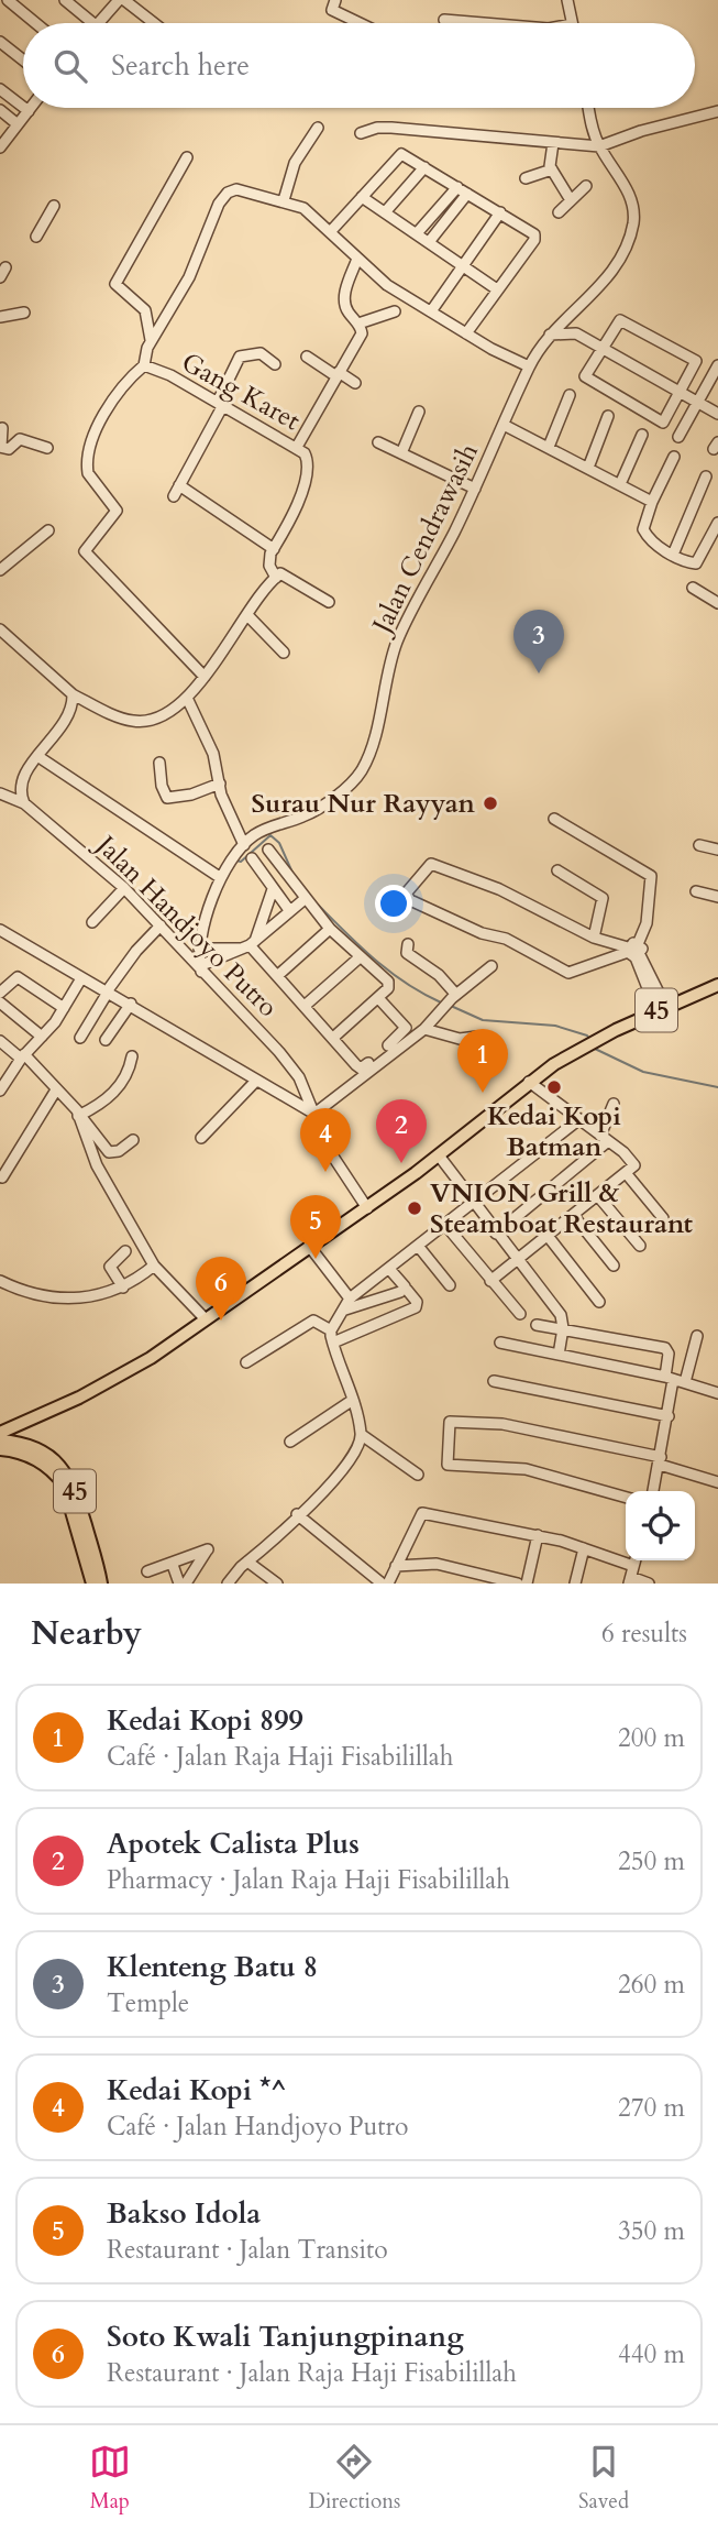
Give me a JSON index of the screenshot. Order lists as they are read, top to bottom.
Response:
{
  "streets": {
    "main road": ["45"],
    "street": ["Gang Karet", "Jalan Cendrawasih", "Jalan Handjoyo Putro"]
  },
  "crossings": [
    ["Jalan Cendrawasih", "Jalan Handjoyo Putro"],
    ["Jalan Handjoyo Putro", "45"]
  ],
  "places": ["Surau Nur Rayyan", "Kedai Kopi Batman", "VNION Grill & Steamboat Restaurant"],
  "page": {
    "search": "Search here",
    "pins": [
      "3",
      "1",
      "2",
      "4",
      "5",
      "6"
    ],
    "heading": ["Nearby", "6 results"],
    "list": [
      {
        "mark": "1",
        "name": "Kedai Kopi 899",
        "note": "Café · Jalan Raja Haji Fisabilillah",
        "value": "200 m"
      },
      {
        "mark": "2",
        "name": "Apotek Calista Plus",
        "note": "Pharmacy · Jalan Raja Haji Fisabilillah",
        "value": "250 m"
      },
      {
        "mark": "3",
        "name": "Klenteng Batu 8",
        "note": "Temple",
        "value": "260 m"
      },
      {
        "mark": "4",
        "name": "Kedai Kopi *^",
        "note": "Café · Jalan Handjoyo Putro",
        "value": "270 m"
      },
      {
        "mark": "5",
        "name": "Bakso Idola",
        "note": "Restaurant · Jalan Transito",
        "value": "350 m"
      },
      {
        "mark": "6",
        "name": "Soto Kwali Tanjungpinang",
        "note": "Restaurant · Jalan Raja Haji Fisabilillah",
        "value": "440 m"
      }
    ],
    "nav": ["Map", "Directions", "Saved"]
  }
}
